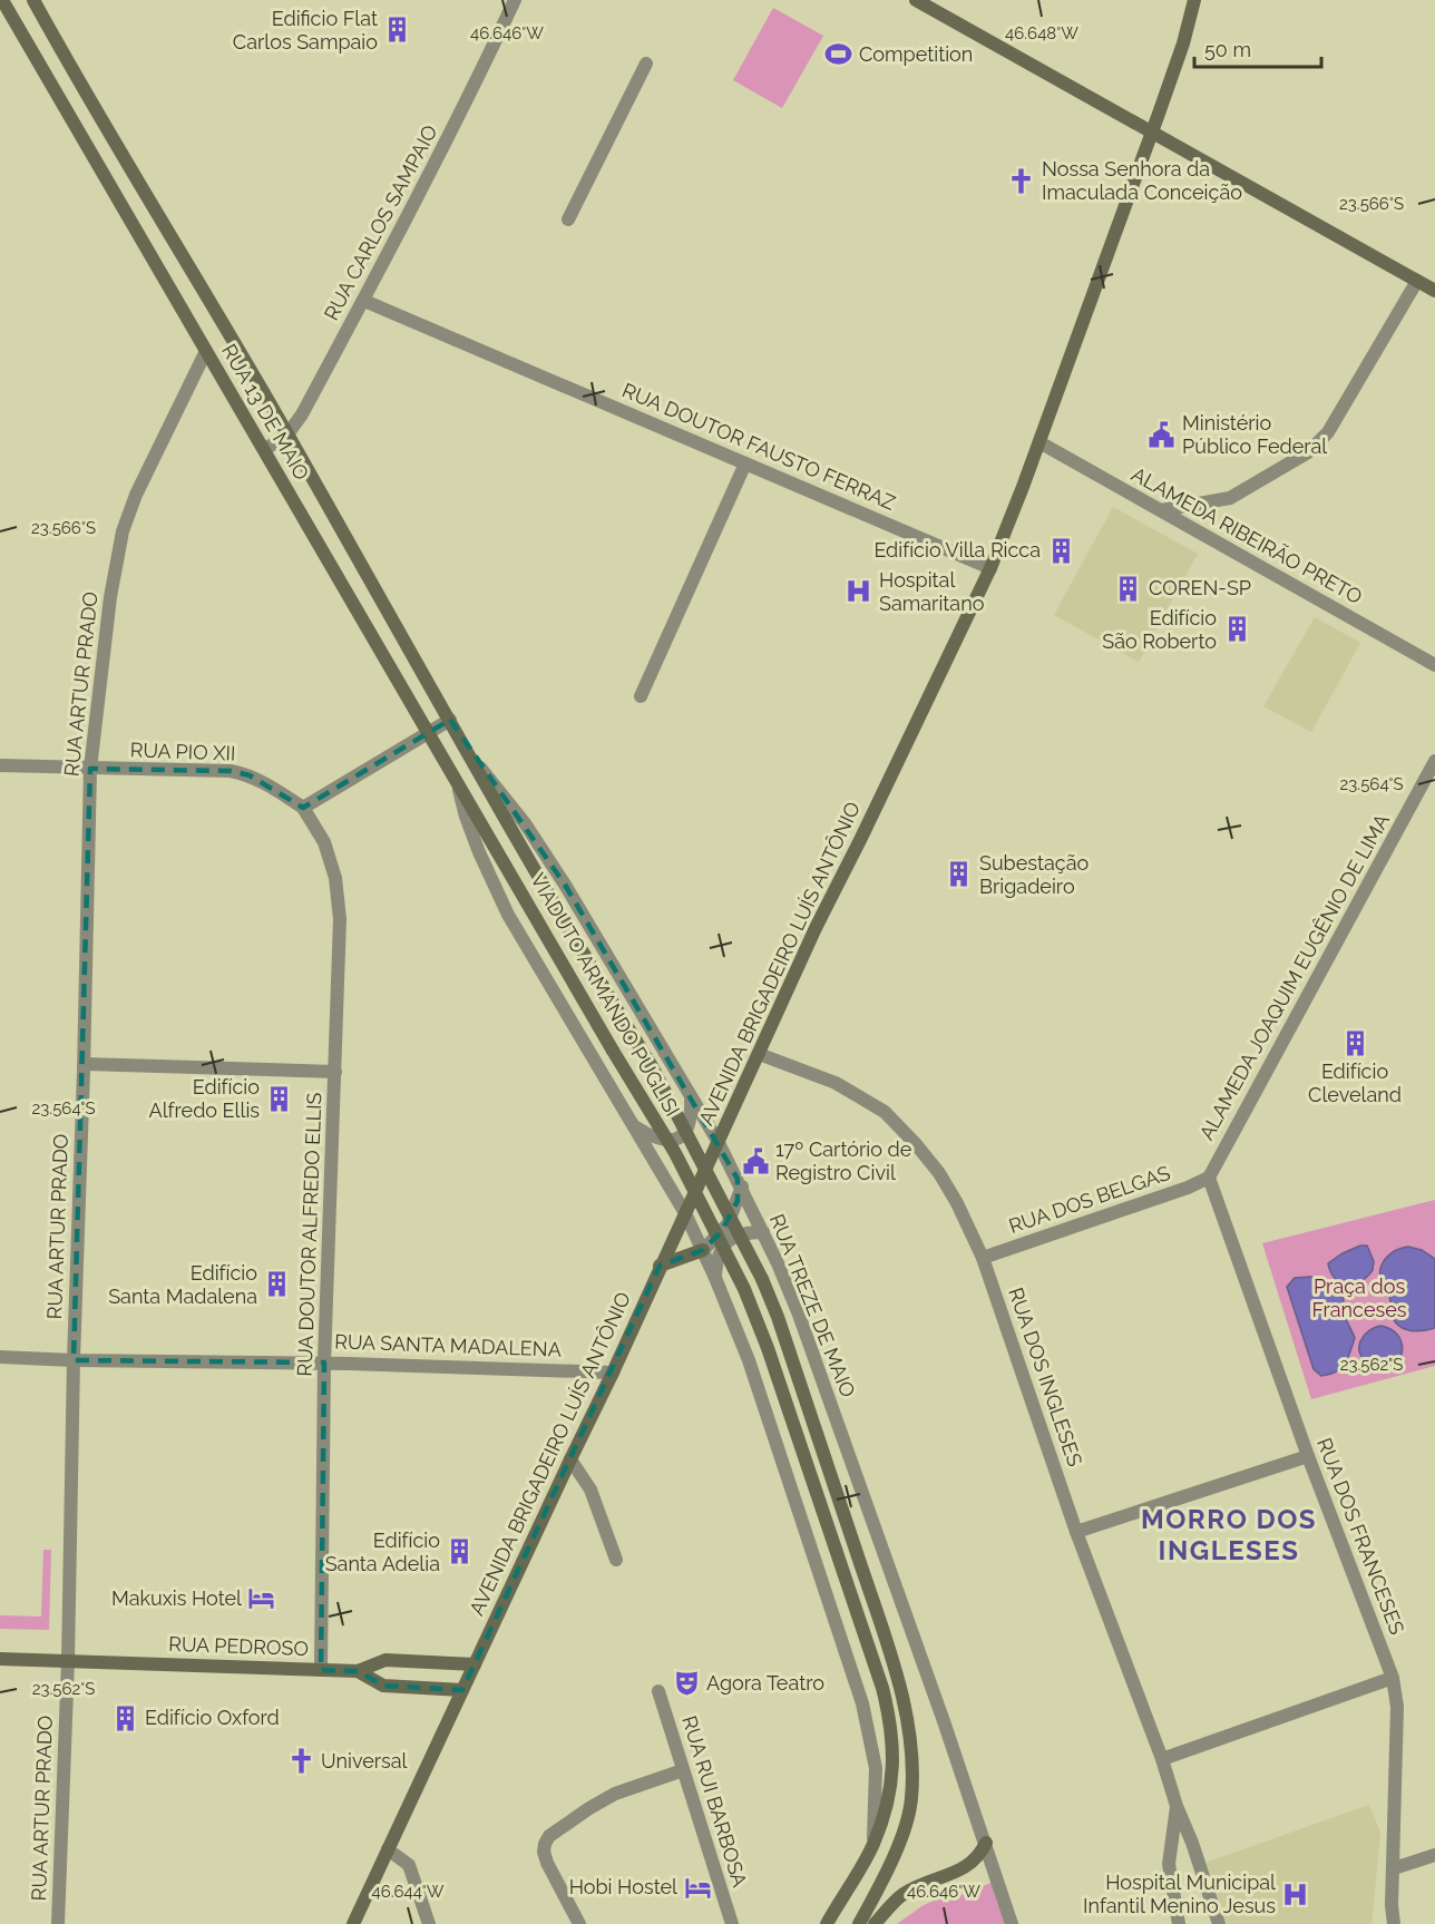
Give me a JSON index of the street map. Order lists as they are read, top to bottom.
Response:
{
  "streets": {
    "main road": [
      "RUA 13 DE MAIO",
      "AVENIDA BRIGADEIRO LUÍS ANTÔNIO",
      "VIADUTO ARMANDO PUGLISI",
      "RUA PEDROSO"
    ],
    "street": [
      "RUA CARLOS SAMPAIO",
      "RUA DOUTOR FAUSTO FERRAZ",
      "ALAMEDA RIBEIRÃO PRETO",
      "RUA ARTUR PRADO",
      "RUA PIO XII",
      "ALAMEDA JOAQUIM EUGÊNIO DE LIMA",
      "RUA DOS BELGAS",
      "RUA DOUTOR ALFREDO ELLIS",
      "RUA TREZE DE MAIO",
      "RUA SANTA MADALENA",
      "RUA DOS INGLESES",
      "RUA DOS FRANCESES",
      "RUA RUI BARBOSA"
    ]
  },
  "crossings": [
    ["RUA CARLOS SAMPAIO", "RUA 13 DE MAIO"],
    ["RUA CARLOS SAMPAIO", "RUA DOUTOR FAUSTO FERRAZ"],
    ["RUA 13 DE MAIO", "RUA ARTUR PRADO"],
    ["RUA 13 DE MAIO", "VIADUTO ARMANDO PUGLISI"],
    ["RUA 13 DE MAIO", "RUA TREZE DE MAIO"],
    ["RUA DOUTOR FAUSTO FERRAZ", "AVENIDA BRIGADEIRO LUÍS ANTÔNIO"],
    ["ALAMEDA RIBEIRÃO PRETO", "AVENIDA BRIGADEIRO LUÍS ANTÔNIO"],
    ["RUA ARTUR PRADO", "RUA PIO XII"],
    ["RUA ARTUR PRADO", "RUA SANTA MADALENA"],
    ["RUA ARTUR PRADO", "RUA PEDROSO"],
    ["RUA PIO XII", "RUA DOUTOR ALFREDO ELLIS"],
    ["AVENIDA BRIGADEIRO LUÍS ANTÔNIO", "RUA TREZE DE MAIO"],
    ["AVENIDA BRIGADEIRO LUÍS ANTÔNIO", "RUA SANTA MADALENA"],
    ["AVENIDA BRIGADEIRO LUÍS ANTÔNIO", "RUA DOS INGLESES"],
    ["AVENIDA BRIGADEIRO LUÍS ANTÔNIO", "RUA PEDROSO"],
    ["ALAMEDA JOAQUIM EUGÊNIO DE LIMA", "RUA DOS BELGAS"],
    ["ALAMEDA JOAQUIM EUGÊNIO DE LIMA", "RUA DOS FRANCESES"],
    ["RUA DOS BELGAS", "RUA DOS INGLESES"],
    ["RUA DOS BELGAS", "RUA DOS FRANCESES"],
    ["RUA DOUTOR ALFREDO ELLIS", "RUA SANTA MADALENA"],
    ["RUA DOUTOR ALFREDO ELLIS", "RUA PEDROSO"]
  ],
  "districts": ["MORRO DOS INGLESES"],
  "parks": ["Praça dos Franceses"],
  "places": {
    "building": [
      "Edificio Flat Carlos Sampaio",
      "Edifício Villa Ricca",
      "COREN-SP",
      "Edifício São Roberto",
      "Subestação Brigadeiro",
      "Edifício Cleveland",
      "Edifício Alfredo Ellis",
      "Edifício Santa Madalena",
      "Edifício Santa Adelia",
      "Edifício Oxford"
    ],
    "sports": ["Competition"],
    "church": ["Nossa Senhora da Imaculada Conceição", "Universal"],
    "public building": ["Ministério Público Federal", "17º Cartório de Registro Civil"],
    "hospital": ["Hospital Samaritano", "Hospital Municipal Infantil Menino Jesus"],
    "hotel": ["Makuxis Hotel", "Hobi Hostel"],
    "theatre": ["Agora Teatro"]
  },
  "scale_bar": "50 m",
  "coordinates": [
    "46.646°W",
    "46.648°W",
    "23.566°S",
    "23.564°S",
    "23.562°S",
    "46.644°W"
  ]
}
